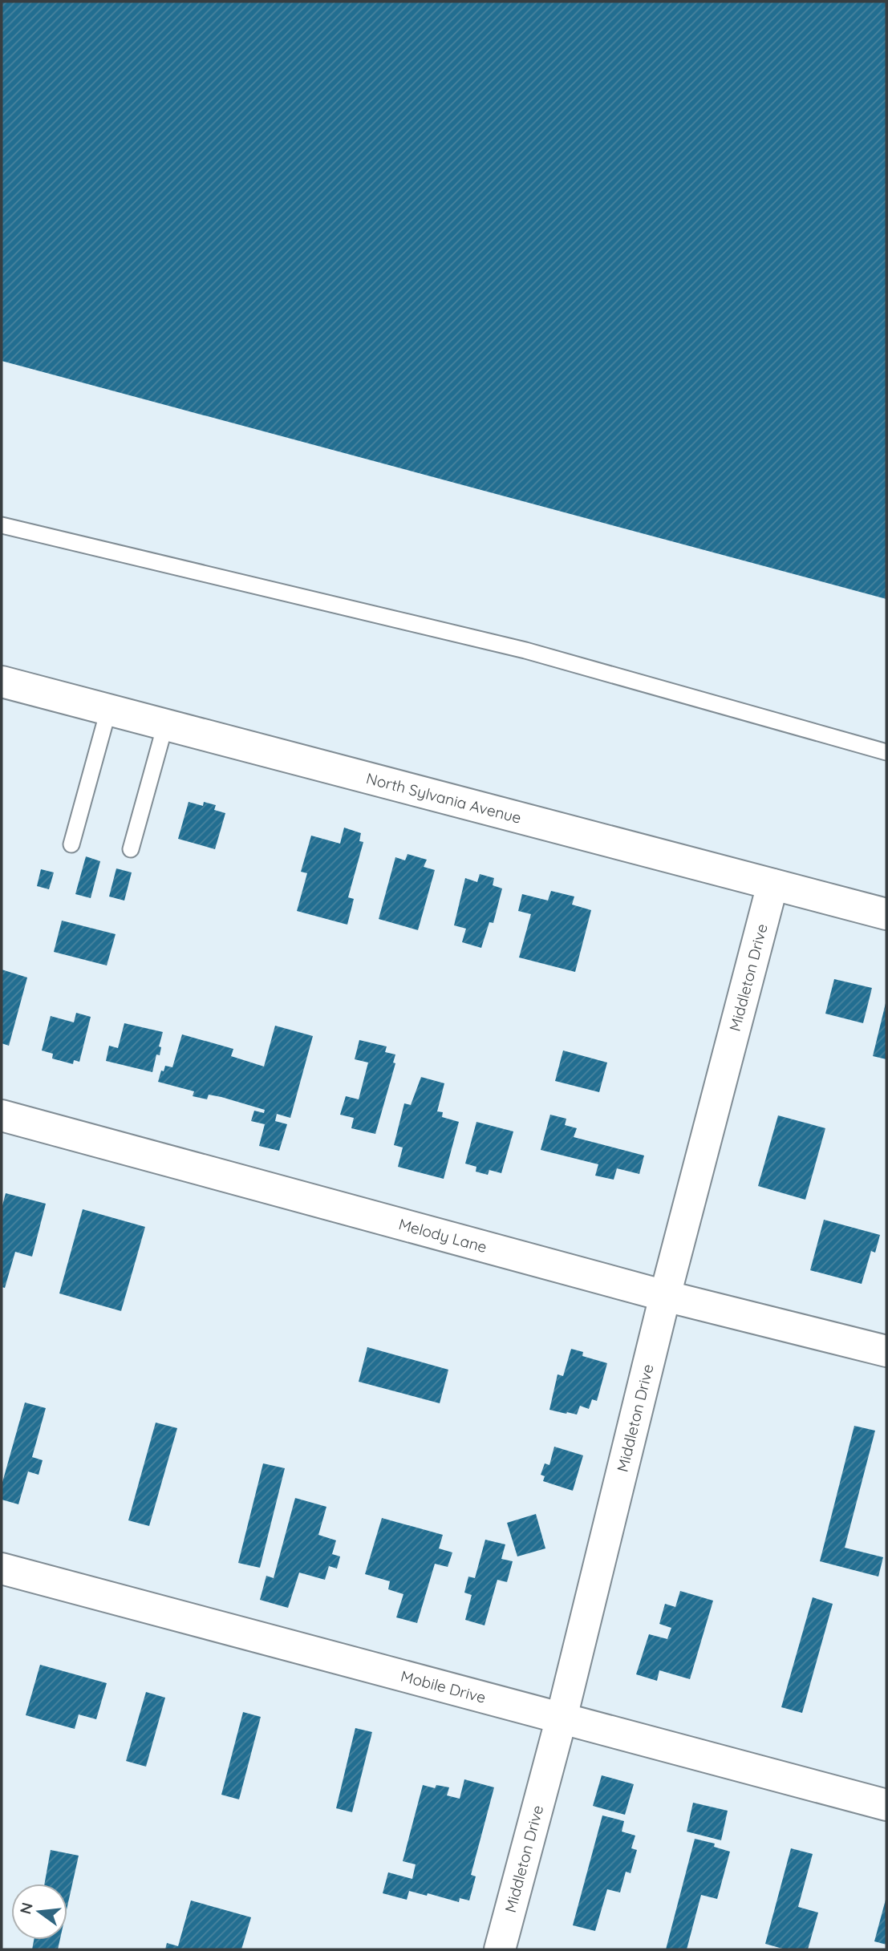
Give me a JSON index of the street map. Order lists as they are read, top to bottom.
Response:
{
  "streets": {
    "street": [
      "North Sylvania Avenue",
      "Middleton Drive",
      "Melody Lane",
      "Mobile Drive"
    ]
  },
  "crossings": [
    ["North Sylvania Avenue", "Middleton Drive"],
    ["Middleton Drive", "Melody Lane"],
    ["Middleton Drive", "Mobile Drive"]
  ],
  "north": "left"
}
